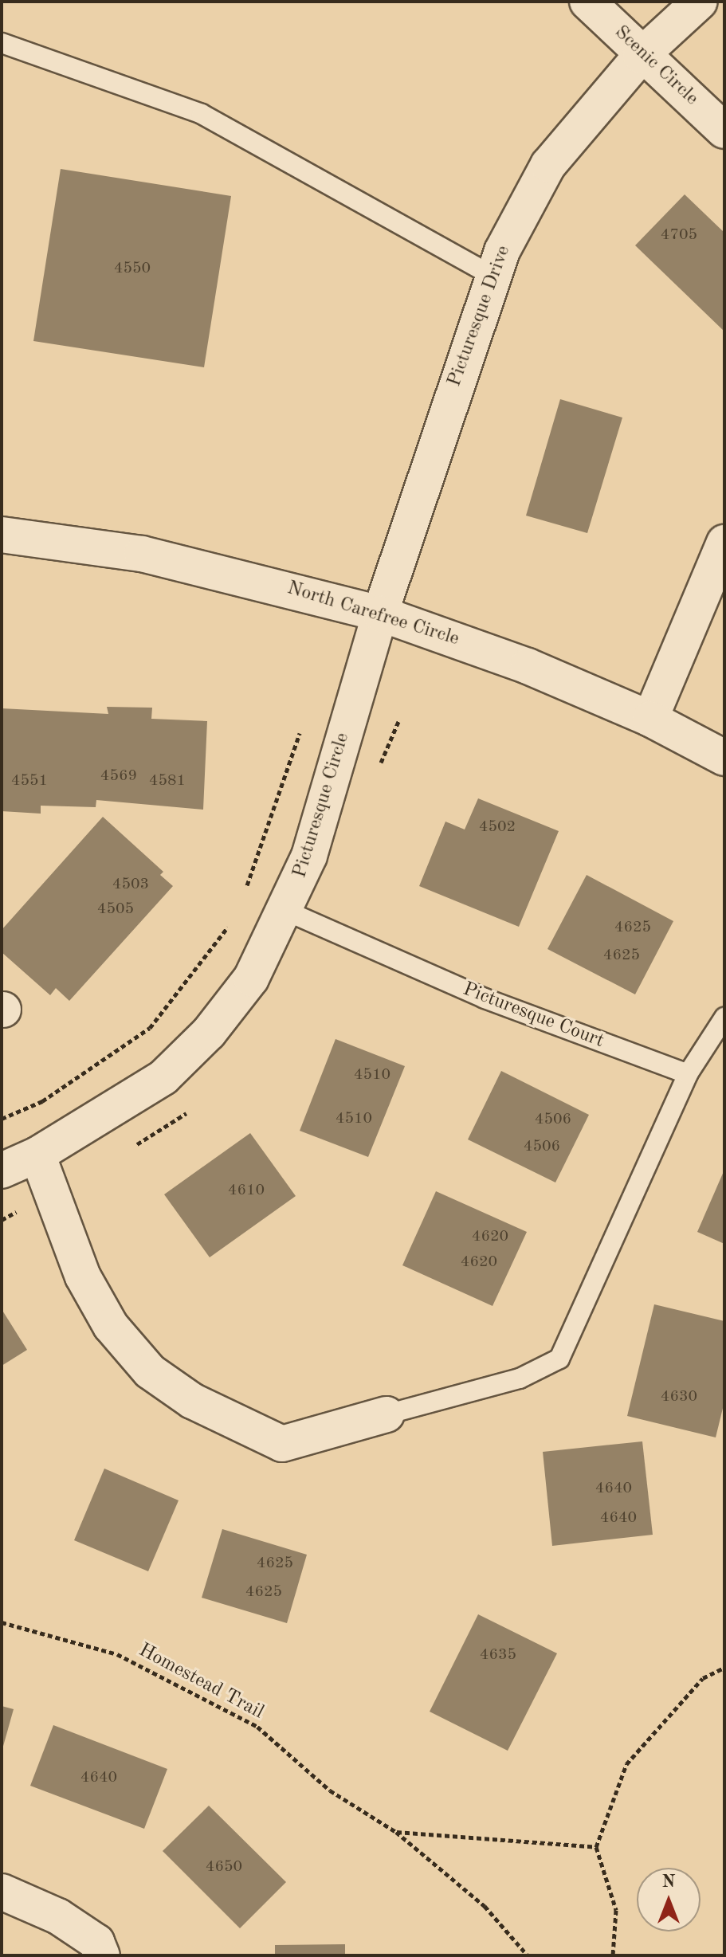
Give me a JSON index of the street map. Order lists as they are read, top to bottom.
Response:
{
  "streets": {
    "street": [
      "Scenic Circle",
      "Picturesque Drive",
      "North Carefree Circle",
      "Picturesque Circle"
    ],
    "lane": ["Picturesque Court"],
    "path": ["Homestead Trail"]
  },
  "crossings": [
    ["Scenic Circle", "Picturesque Drive"],
    ["Picturesque Drive", "North Carefree Circle"],
    ["Picturesque Drive", "Picturesque Circle"],
    ["North Carefree Circle", "Picturesque Circle"],
    ["Picturesque Circle", "Picturesque Court"]
  ],
  "house_numbers": [
    "4705",
    "4550",
    "4569",
    "4551",
    "4581",
    "4502",
    "4503",
    "4505",
    "4625",
    "4625",
    "4510",
    "4510",
    "4506",
    "4506",
    "4610",
    "4620",
    "4620",
    "4630",
    "4640",
    "4640",
    "4625",
    "4625",
    "4635",
    "4640",
    "4650"
  ],
  "north": "top"
}
